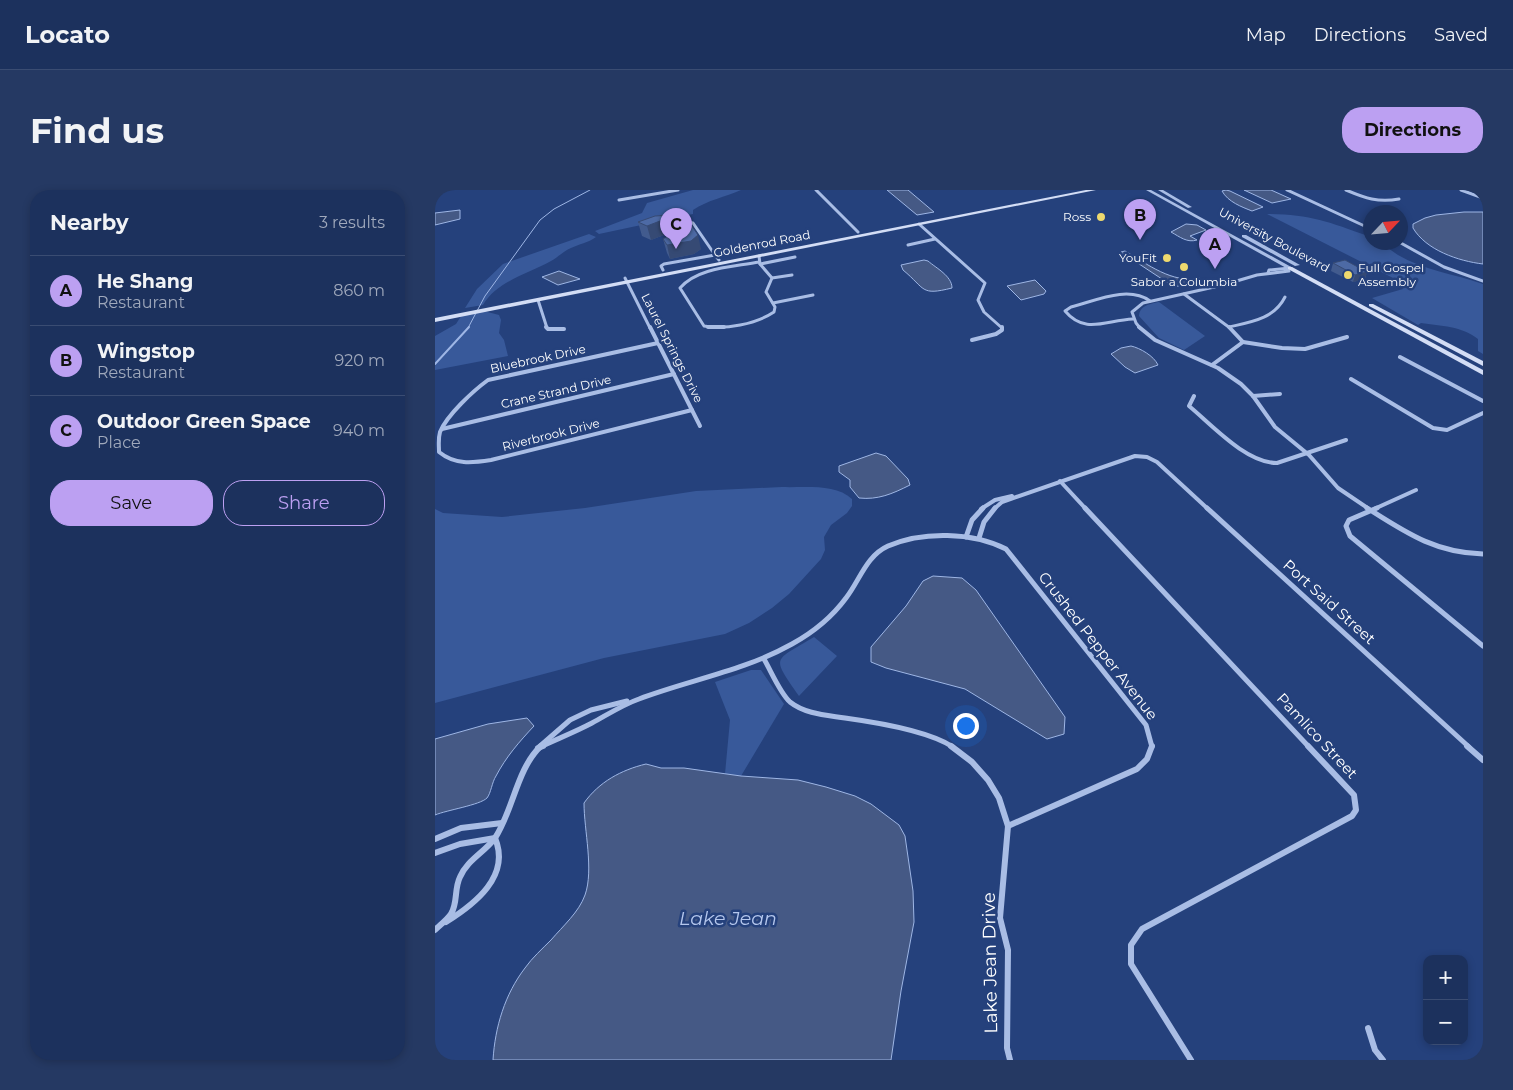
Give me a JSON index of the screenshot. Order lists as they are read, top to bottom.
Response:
{
  "streets": {
    "main road": ["University Boulevard", "Goldenrod Road"],
    "street": [
      "Laurel Springs Drive",
      "Bluebrook Drive",
      "Crane Strand Drive",
      "Riverbrook Drive",
      "Port Said Street",
      "Crushed Pepper Avenue",
      "Pamlico Street",
      "Lake Jean Drive"
    ]
  },
  "crossings": [
    ["Goldenrod Road", "Laurel Springs Drive"],
    ["Laurel Springs Drive", "Bluebrook Drive"],
    ["Laurel Springs Drive", "Crane Strand Drive"],
    ["Laurel Springs Drive", "Riverbrook Drive"],
    ["Bluebrook Drive", "Crane Strand Drive"],
    ["Bluebrook Drive", "Riverbrook Drive"],
    ["Crane Strand Drive", "Riverbrook Drive"],
    ["Port Said Street", "Pamlico Street"],
    ["Crushed Pepper Avenue", "Lake Jean Drive"]
  ],
  "water": ["Lake Jean"],
  "places": [
    "Ross",
    "YouFit",
    "Sabor a Columbia",
    "Full Gospel Assembly"
  ],
  "north": "top right",
  "page": {
    "header": "Locato",
    "nav": ["Map", "Directions", "Saved"],
    "buttons": [
      "Directions",
      ["Save", "Share"]
    ],
    "title": "Find us",
    "heading": ["Nearby", "3 results"],
    "pins": ["B", "C", "A"],
    "list": [
      {
        "mark": "A",
        "name": "He Shang",
        "note": "Restaurant",
        "value": "860 m"
      },
      {
        "mark": "B",
        "name": "Wingstop",
        "note": "Restaurant",
        "value": "920 m"
      },
      {
        "mark": "C",
        "name": "Outdoor Green Space",
        "note": "Place",
        "value": "940 m"
      }
    ],
    "map_buttons": ["+", "−"]
  }
}
